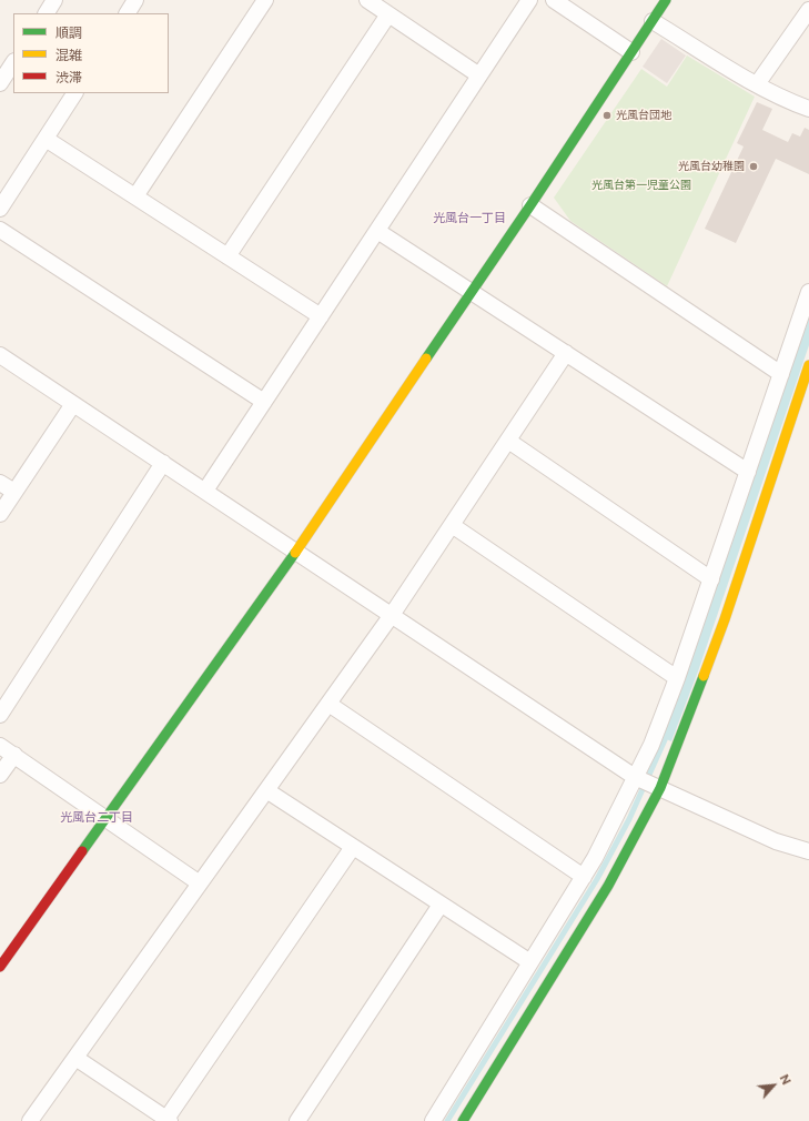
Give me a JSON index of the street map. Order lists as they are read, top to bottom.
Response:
{
  "districts": ["光風台一丁目", "光風台二丁目"],
  "parks": ["光風台第一児童公園"],
  "places": ["光風台団地", "光風台幼稚園"],
  "legend": ["順調", "混雑", "渋滞"],
  "north": "top right"
}
